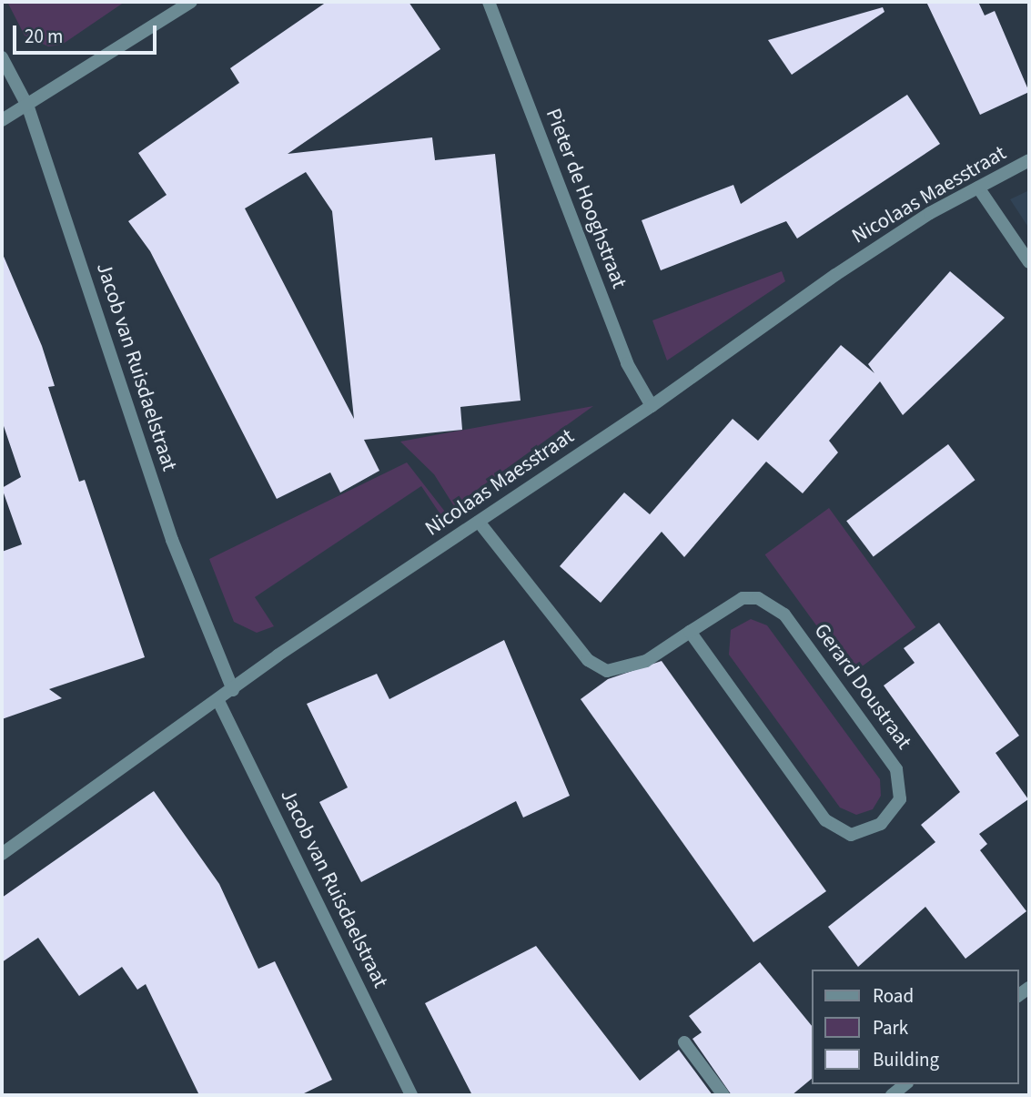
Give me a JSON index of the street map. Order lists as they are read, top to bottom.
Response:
{
  "streets": {
    "street": [
      "Nicolaas Maesstraat",
      "Pieter de Hooghstraat",
      "Jacob van Ruisdaelstraat",
      "Gerard Doustraat"
    ]
  },
  "crossings": [
    ["Nicolaas Maesstraat", "Pieter de Hooghstraat"],
    ["Nicolaas Maesstraat", "Jacob van Ruisdaelstraat"],
    ["Nicolaas Maesstraat", "Gerard Doustraat"]
  ],
  "legend": ["Road", "Park", "Building"],
  "scale_bar": "20 m"
}
